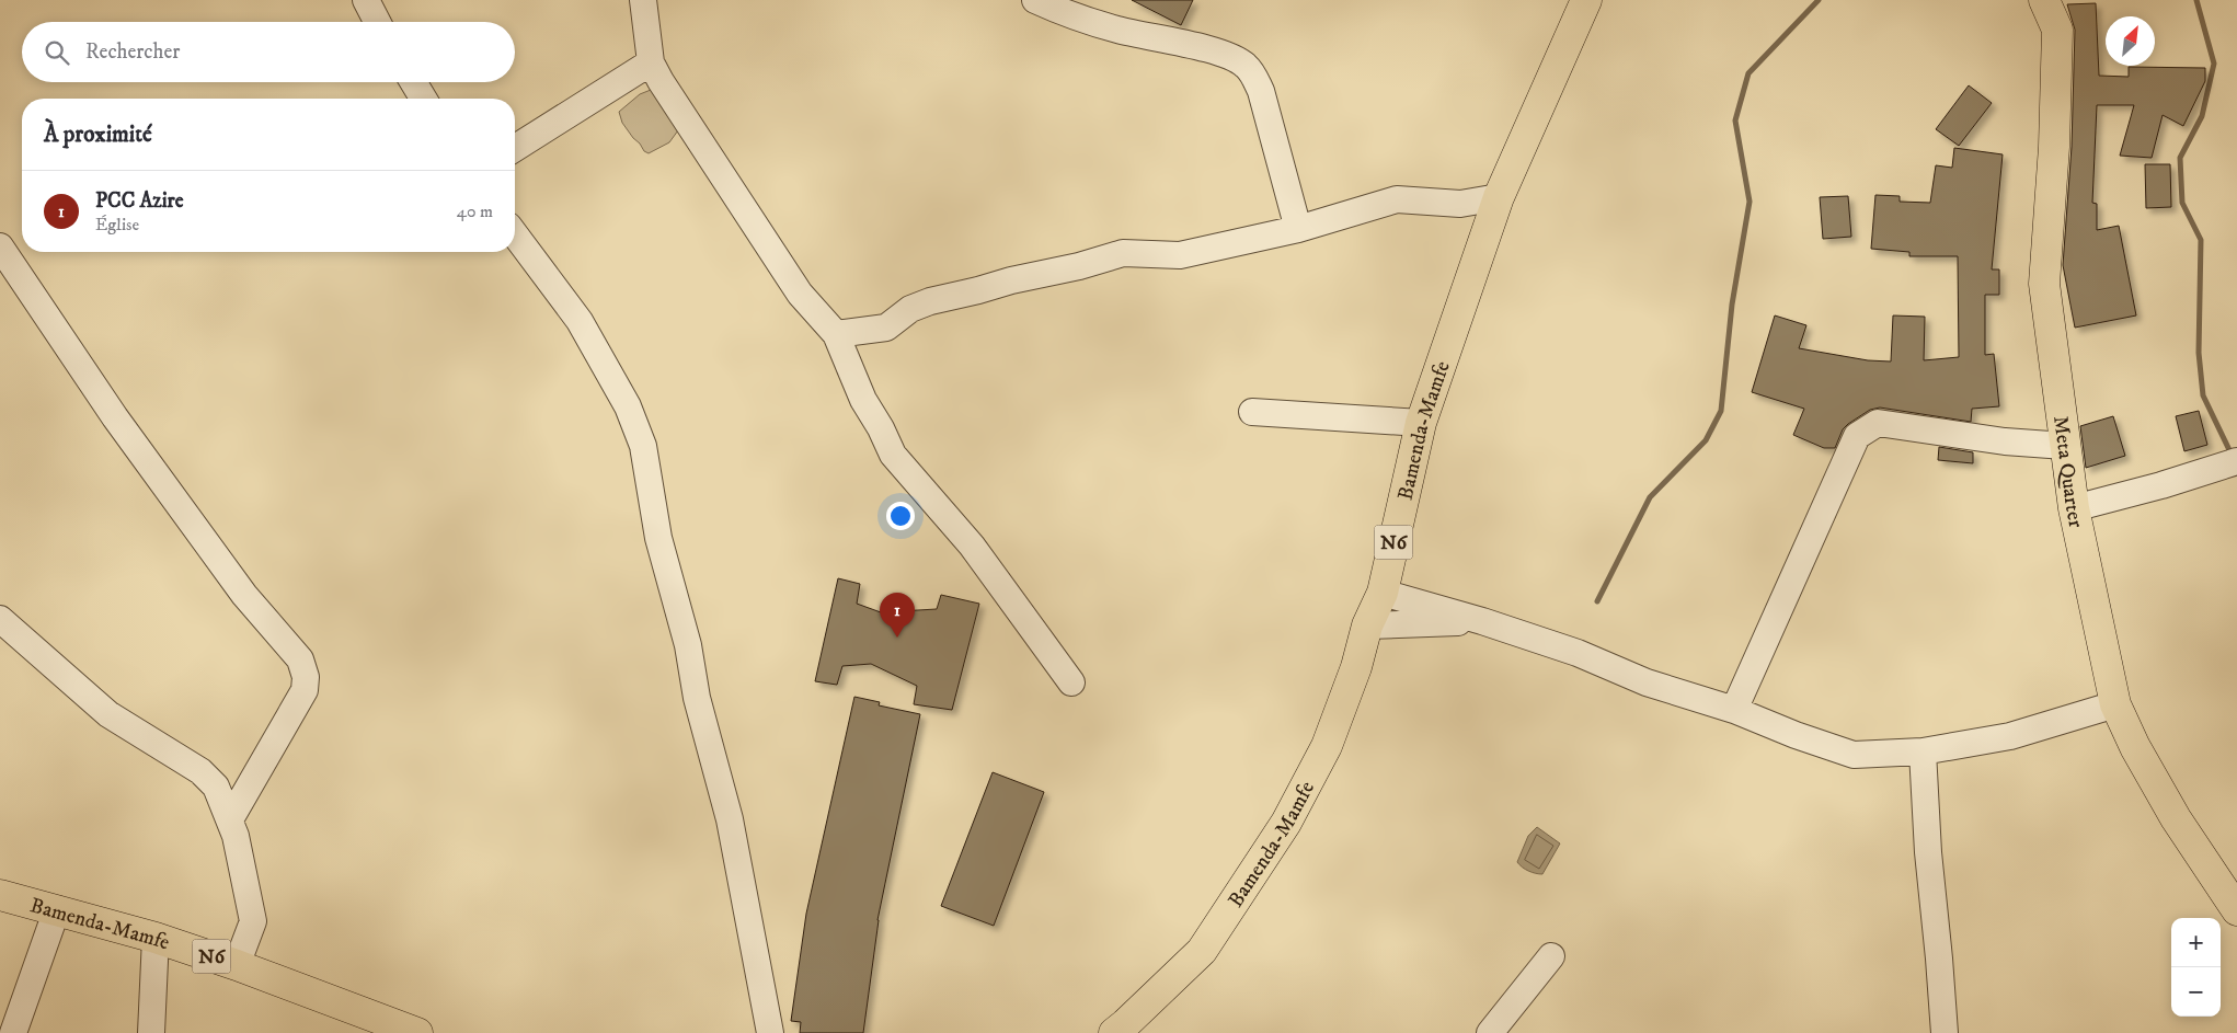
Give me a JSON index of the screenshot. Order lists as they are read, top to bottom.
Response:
{
  "streets": {
    "main road": ["Bamenda-Mamfe", "Meta Quarter", "N6"]
  },
  "north": "top right",
  "page": {
    "search": "Rechercher",
    "heading": "À proximité",
    "list": [
      {
        "mark": "1",
        "name": "PCC Azire",
        "note": "Église",
        "value": "40 m"
      }
    ],
    "pins": "1",
    "map_buttons": ["+", "−"]
  }
}
